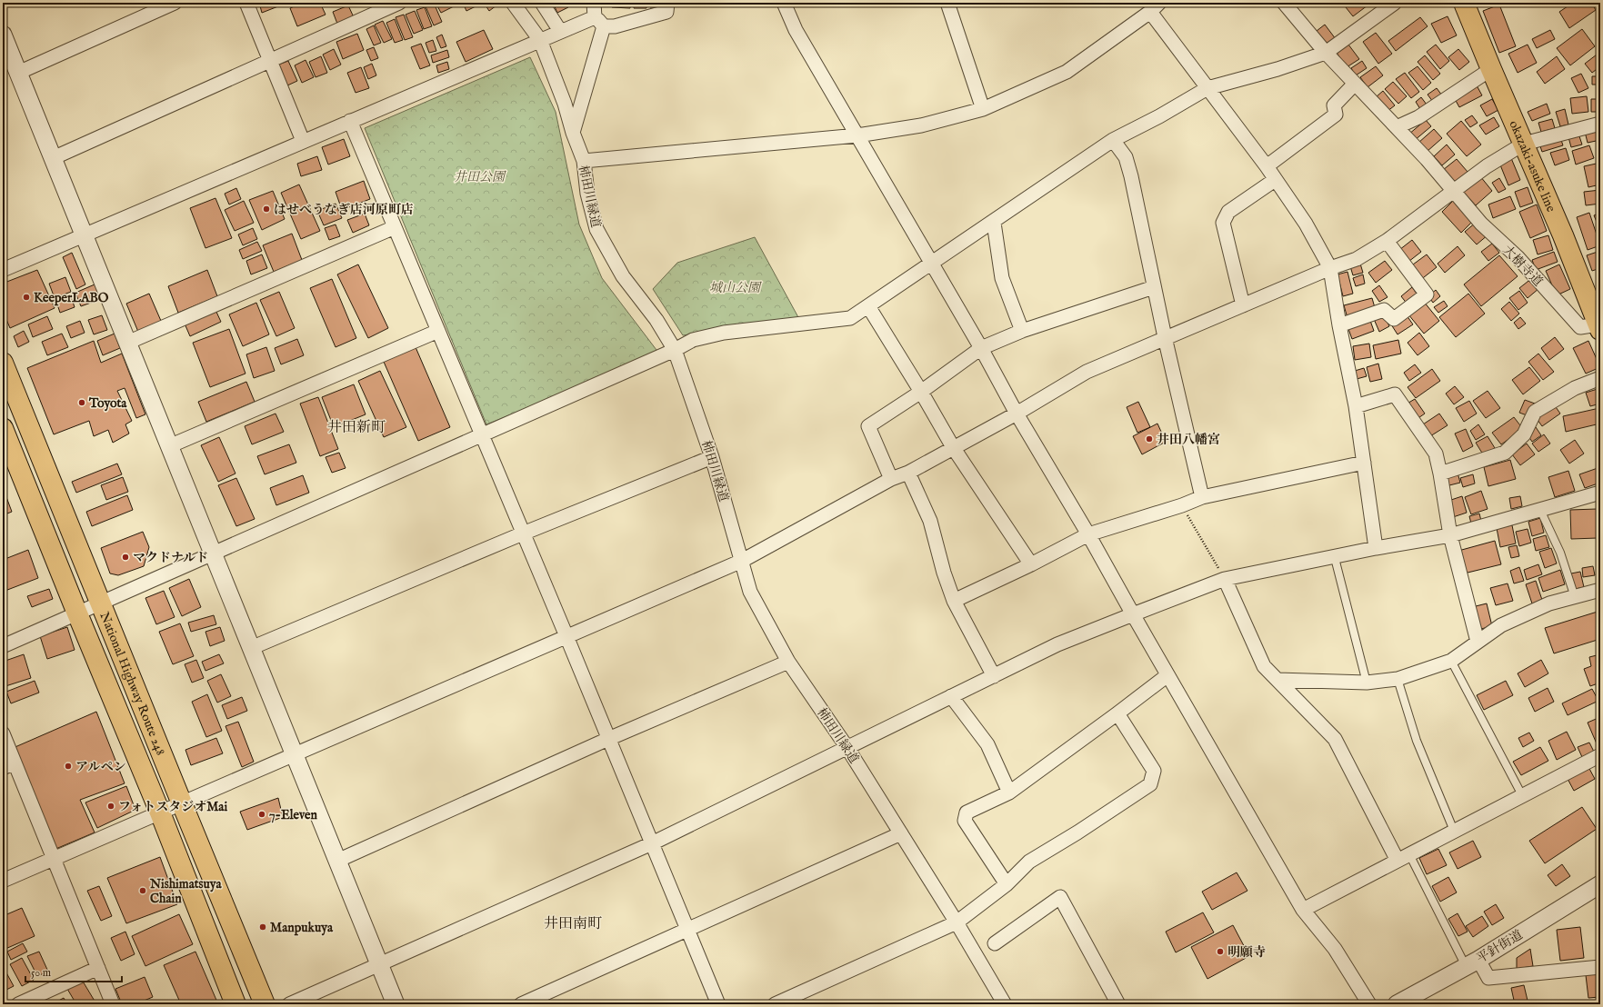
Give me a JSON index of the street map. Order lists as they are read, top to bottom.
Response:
{
  "streets": {
    "main road": ["okazaki-asuke line", "National Highway Route 248"],
    "street": ["柿田川緑道", "大樹寺道", "平針街道"]
  },
  "crossings": [
    ["okazaki-asuke line", "大樹寺道"]
  ],
  "districts": ["井田新町", "井田南町"],
  "parks": ["井田公園", "城山公園"],
  "places": [
    "はせべうなぎ店河原町店",
    "KeeperLABO",
    "Toyota",
    "井田八幡宮",
    "マクドナルド",
    "アルペン",
    "フォトスタジオMai",
    "7-Eleven",
    "Nishimatsuya Chain",
    "Manpukuya",
    "明願寺"
  ],
  "scale_bar": "50 m"
}
